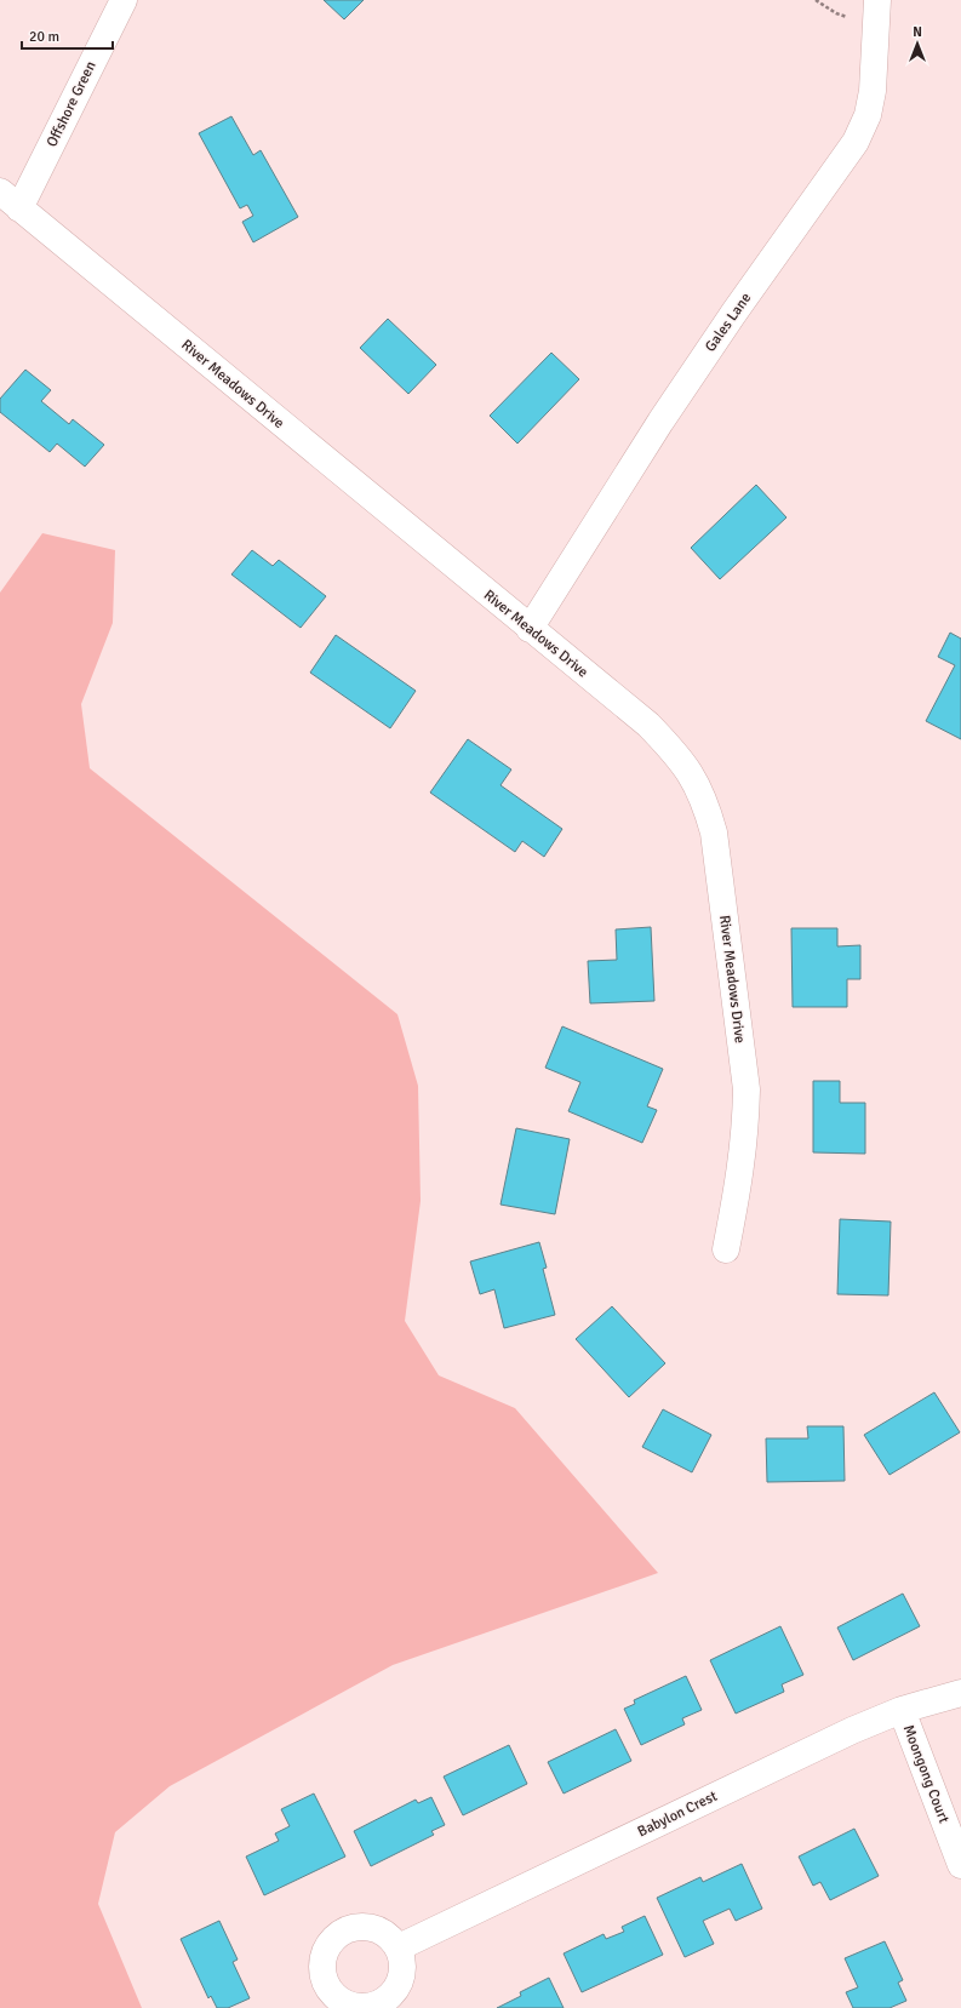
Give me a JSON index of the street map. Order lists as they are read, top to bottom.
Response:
{
  "streets": {
    "street": [
      "Offshore Green",
      "Gales Lane",
      "River Meadows Drive",
      "Moongong Court",
      "Babylon Crest"
    ]
  },
  "crossings": [
    ["Offshore Green", "River Meadows Drive"],
    ["Gales Lane", "River Meadows Drive"],
    ["Moongong Court", "Babylon Crest"]
  ],
  "scale_bar": "20 m",
  "north": "top"
}
